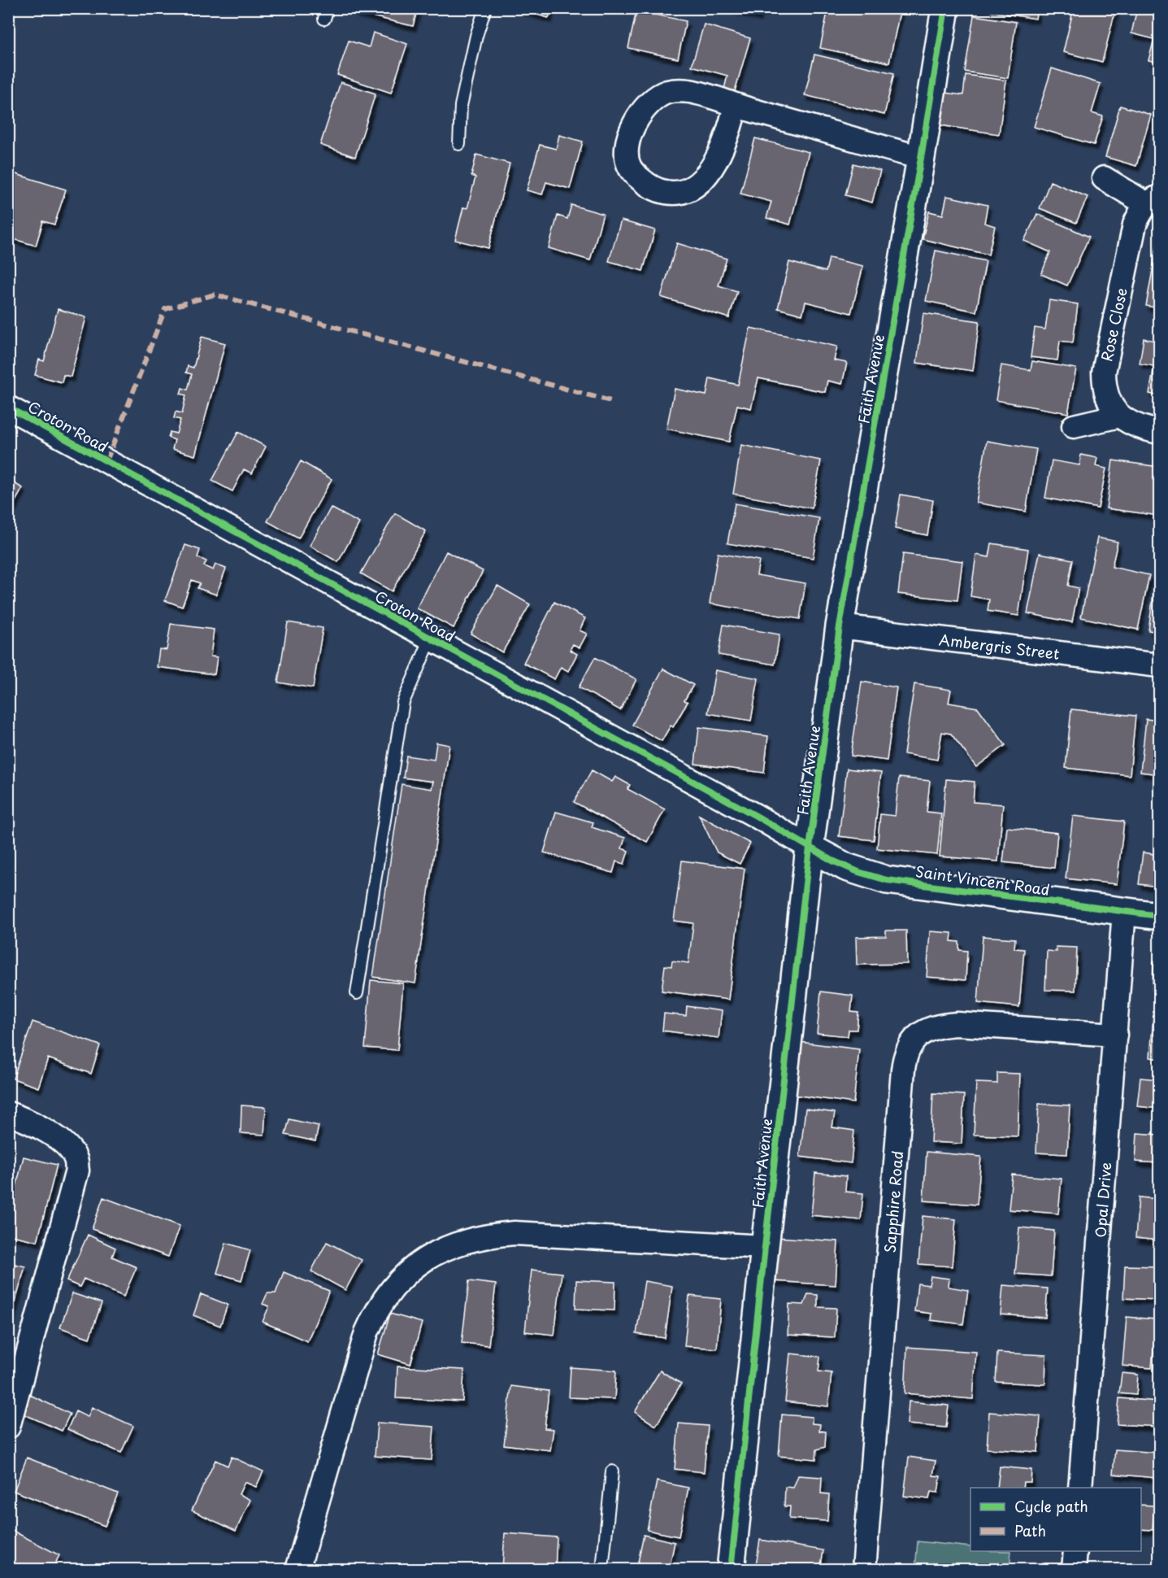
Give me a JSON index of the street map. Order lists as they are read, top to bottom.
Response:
{
  "streets": {
    "street": [
      "Rose Close",
      "Faith Avenue",
      "Croton Road",
      "Ambergris Street",
      "Saint Vincent Road",
      "Opal Drive",
      "Sapphire Road"
    ]
  },
  "crossings": [
    ["Faith Avenue", "Croton Road"],
    ["Faith Avenue", "Ambergris Street"],
    ["Faith Avenue", "Saint Vincent Road"],
    ["Croton Road", "Saint Vincent Road"],
    ["Saint Vincent Road", "Opal Drive"],
    ["Opal Drive", "Sapphire Road"]
  ],
  "legend": ["Cycle path", "Path"]
}
